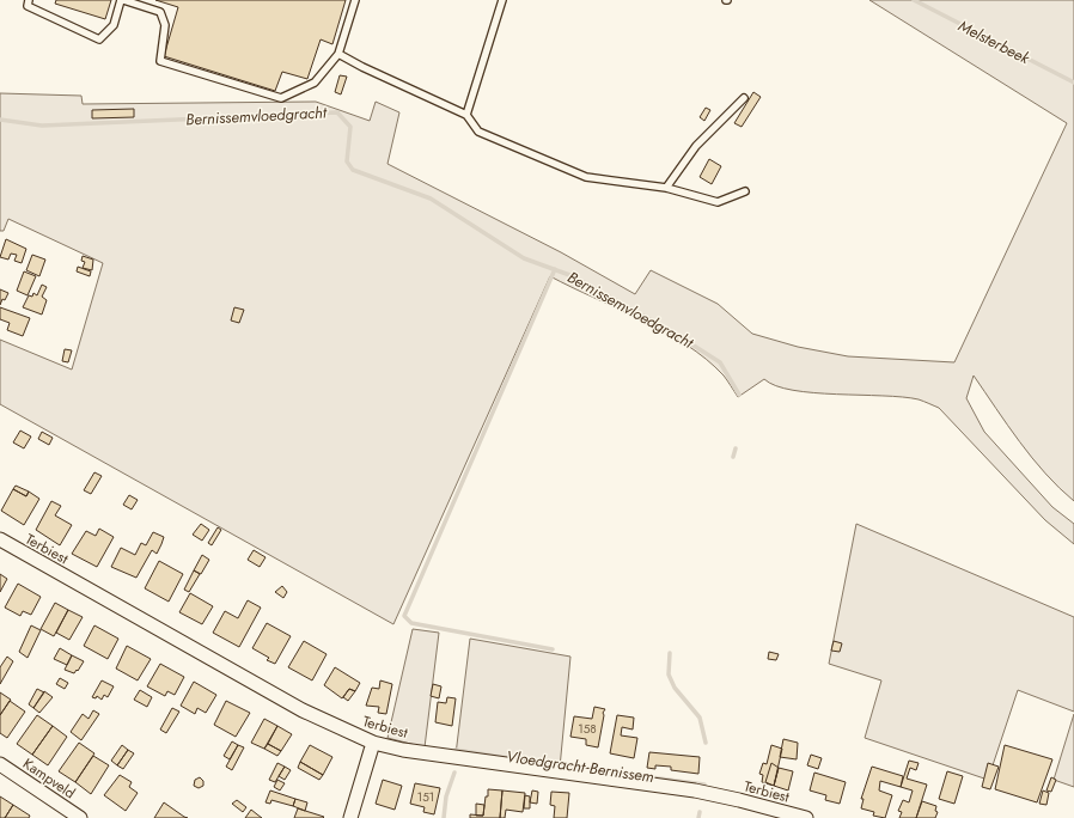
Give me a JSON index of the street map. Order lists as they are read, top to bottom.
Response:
{
  "streets": {
    "street": ["Terbiest", "Kampveld"]
  },
  "water": ["Melsterbeek", "Bernissemvloedgracht", "Vloedgracht Bernissem"],
  "house_numbers": ["158", "151"]
}
